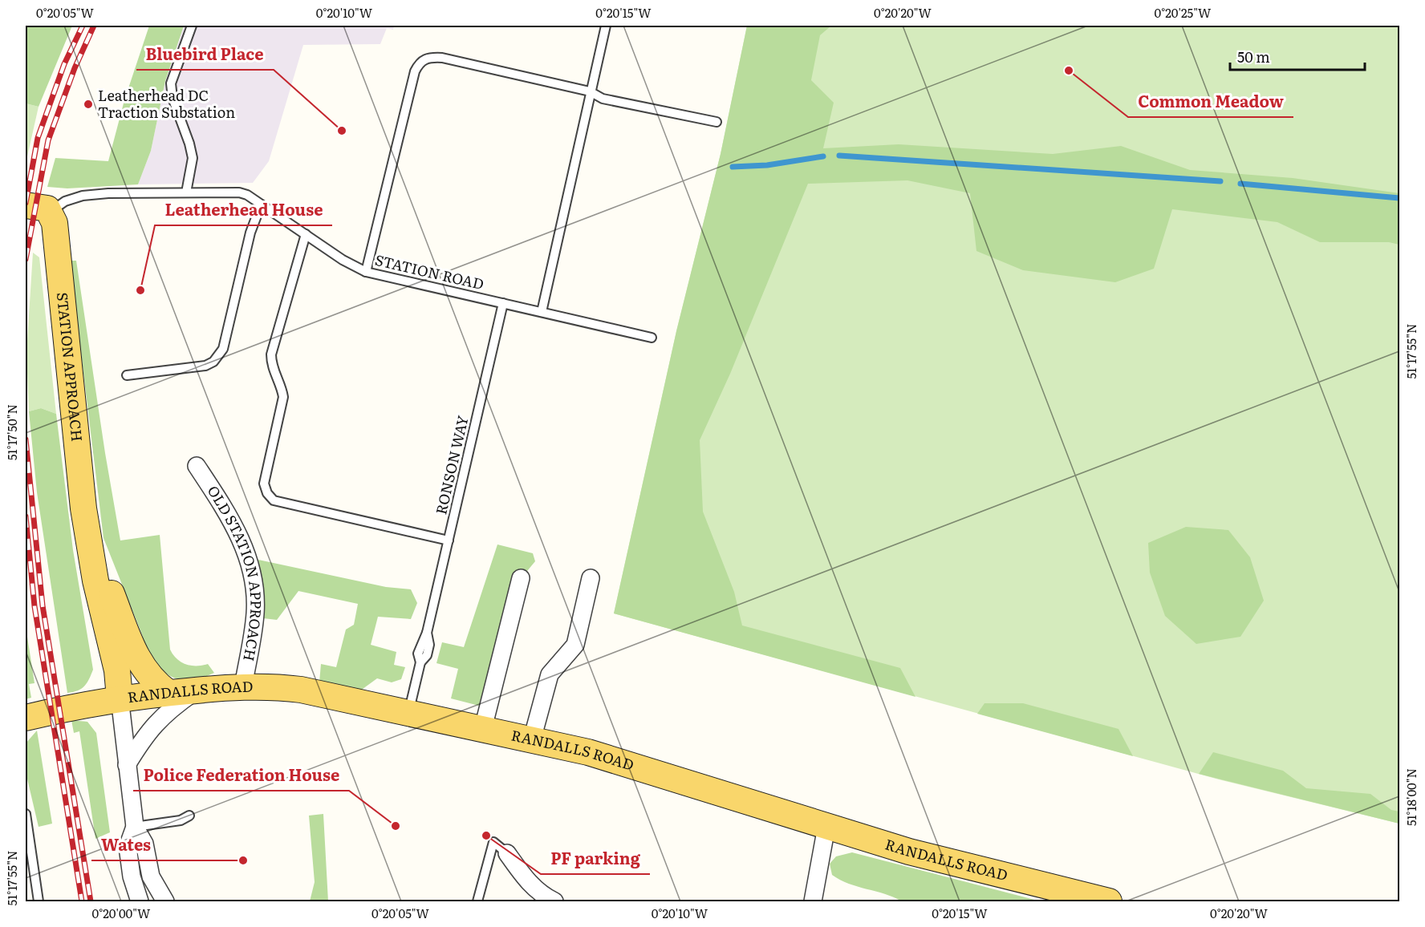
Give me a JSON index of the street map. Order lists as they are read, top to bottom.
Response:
{
  "streets": {
    "main road": ["STATION APPROACH", "RANDALLS ROAD"],
    "street": ["OLD STATION APPROACH"],
    "lane": ["STATION ROAD", "RONSON WAY"]
  },
  "crossings": [
    ["STATION ROAD", "STATION APPROACH"],
    ["STATION ROAD", "RONSON WAY"],
    ["STATION APPROACH", "RANDALLS ROAD"],
    ["RONSON WAY", "RANDALLS ROAD"],
    ["OLD STATION APPROACH", "RANDALLS ROAD"]
  ],
  "places": [
    "Common Meadow",
    "Leatherhead DC Traction Substation",
    "Bluebird Place",
    "Leatherhead House",
    "Police Federation House",
    "PF parking",
    "Wates"
  ],
  "scale_bar": "50 m",
  "coordinates": [
    "0°20'05\"W",
    "0°20'10\"W",
    "0°20'15\"W",
    "0°20'20\"W",
    "0°20'25\"W",
    "51°17'55\"N",
    "51°17'50\"N",
    "51°18'00\"N",
    "0°20'00\"W"
  ]
}
